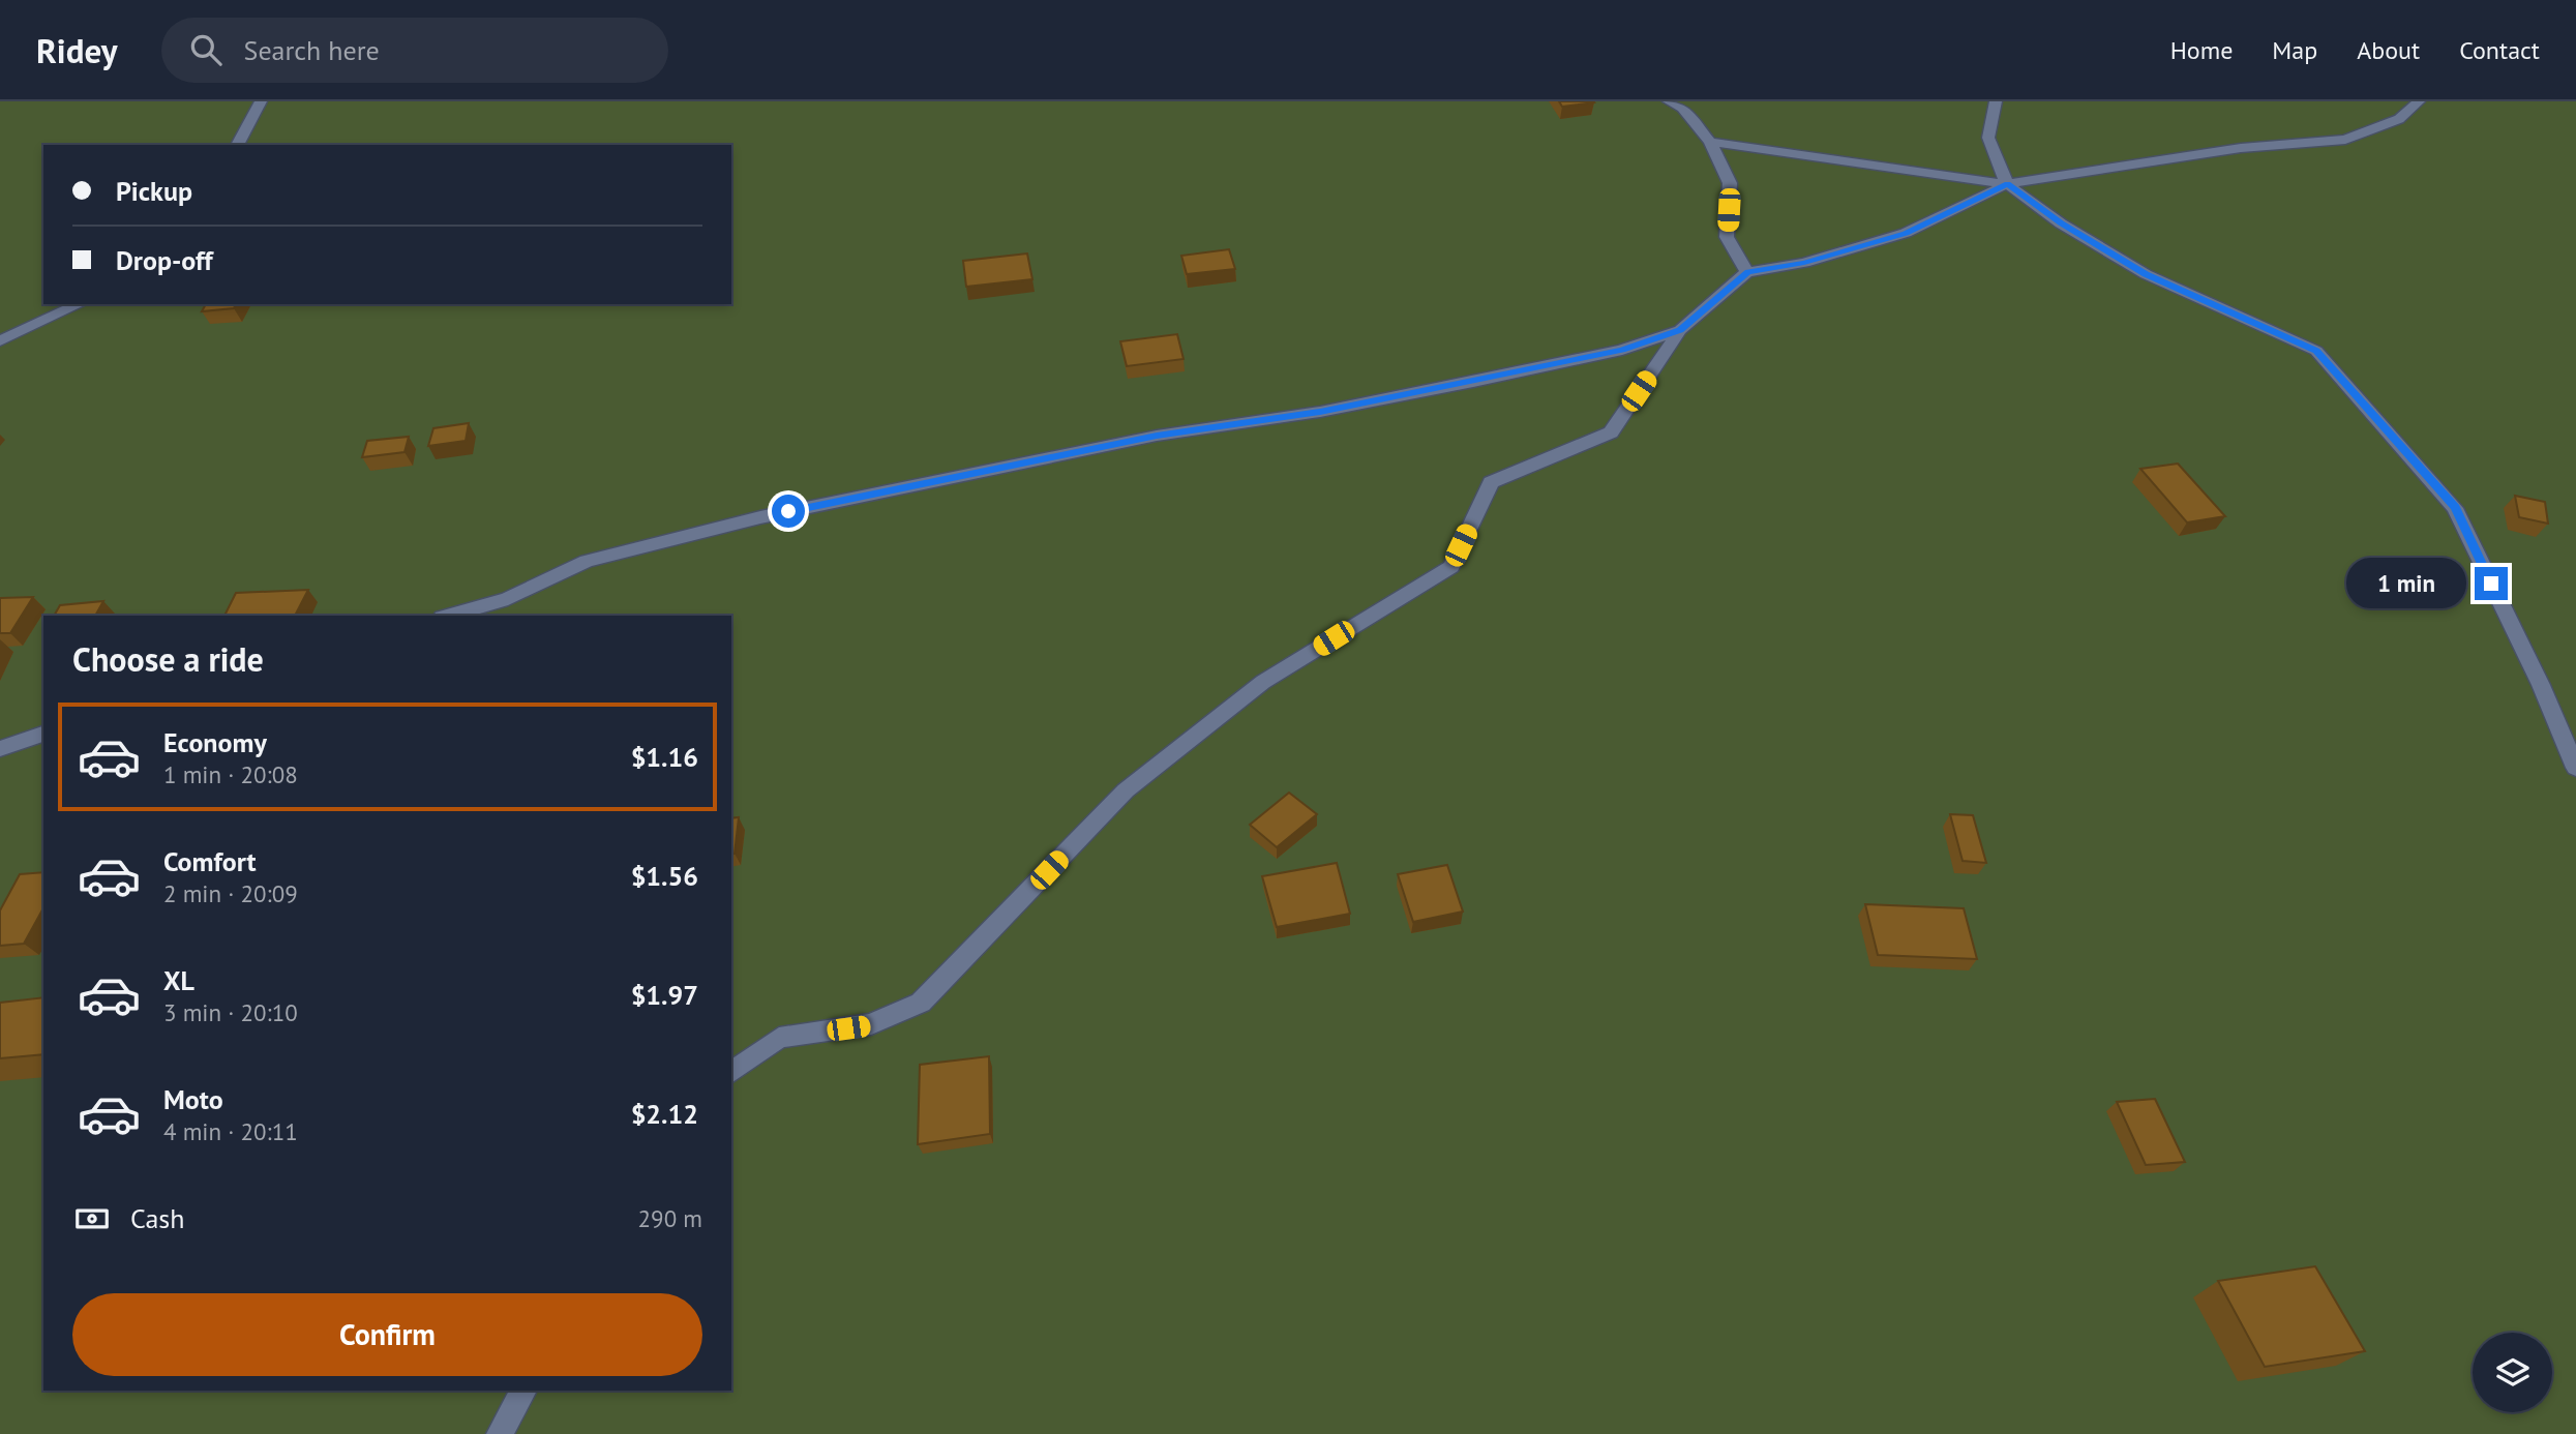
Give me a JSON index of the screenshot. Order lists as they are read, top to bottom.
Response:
{
  "page": {
    "header": "Ridey",
    "search": "Search here",
    "nav": [
      "Home",
      "Map",
      "About",
      "Contact"
    ],
    "banner": ["Pickup", "Drop-off"],
    "bubble": "1 min",
    "heading": "Choose a ride",
    "list": [
      {
        "name": "Economy",
        "note": "1 min · 20:08",
        "value": "$1.16"
      },
      {
        "name": "Comfort",
        "note": "2 min · 20:09",
        "value": "$1.56"
      },
      {
        "name": "XL",
        "note": "3 min · 20:10",
        "value": "$1.97"
      },
      {
        "name": "Moto",
        "note": "4 min · 20:11",
        "value": "$2.12"
      }
    ],
    "pay": ["Cash", "290 m"],
    "buttons": "Confirm"
  }
}
